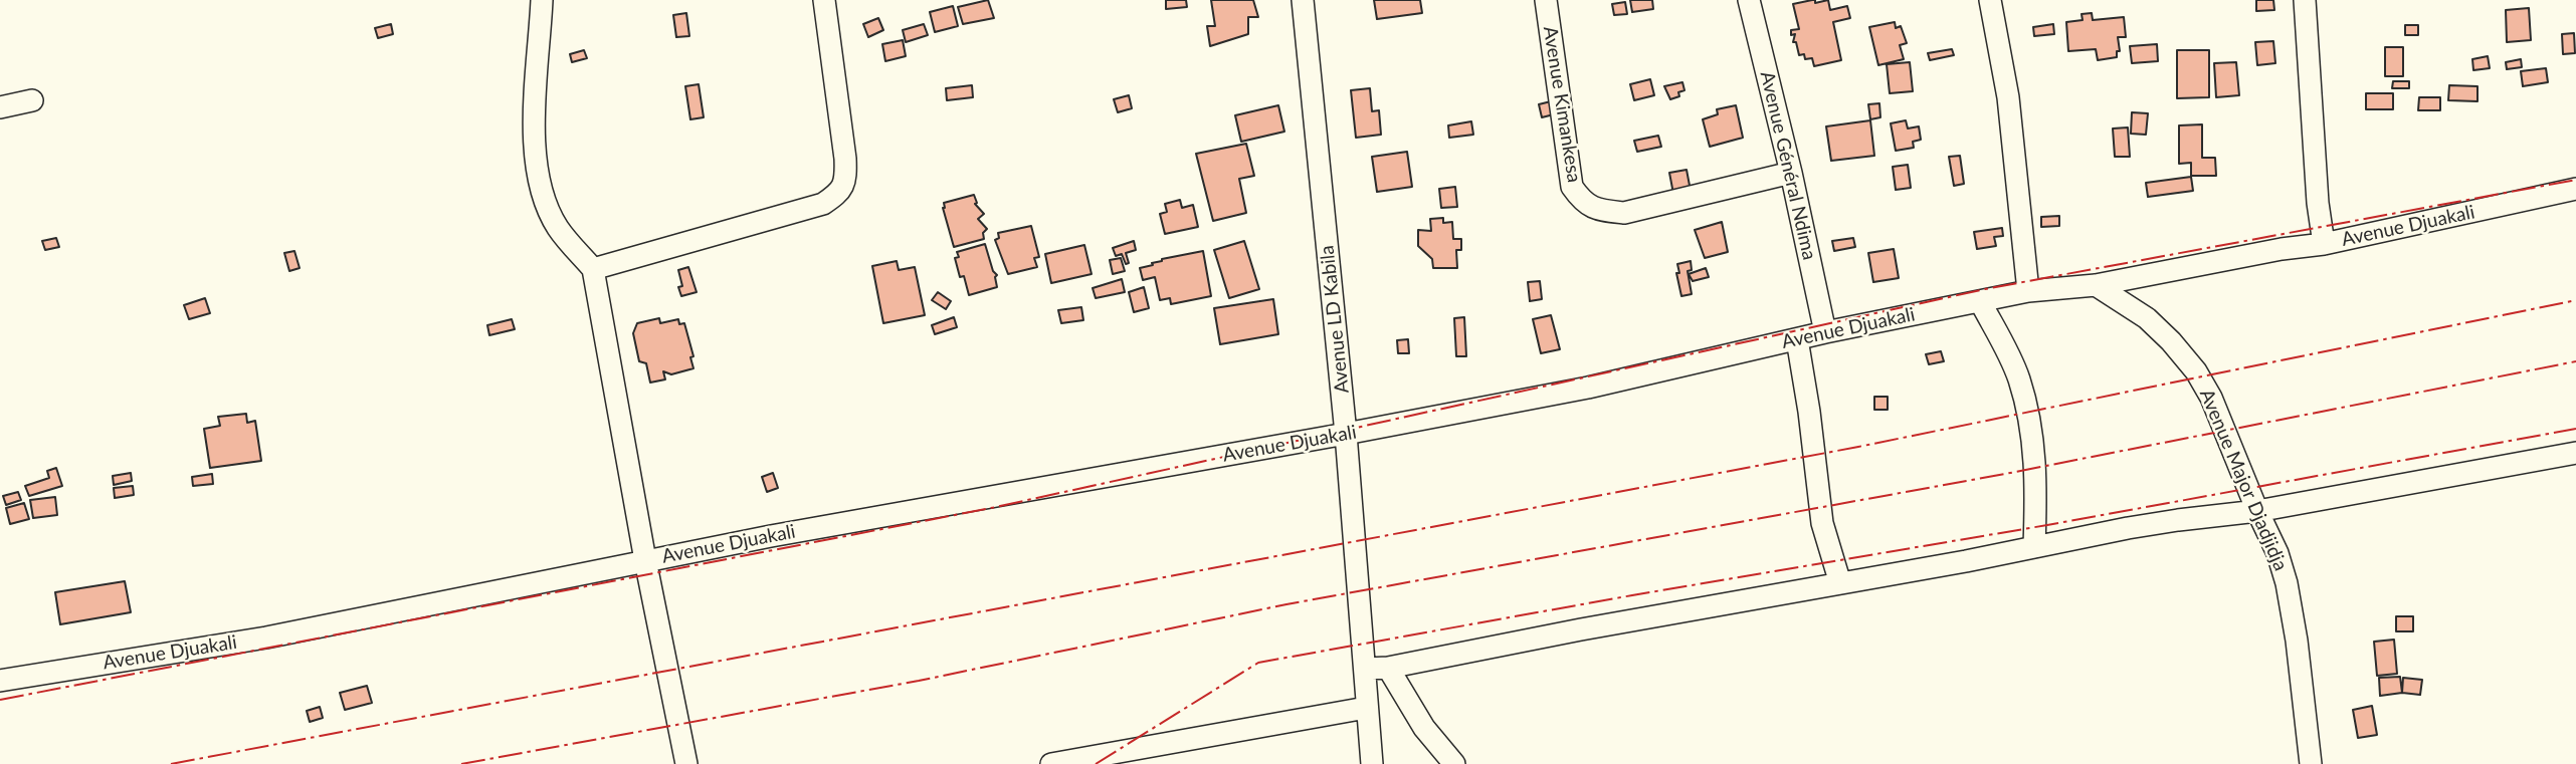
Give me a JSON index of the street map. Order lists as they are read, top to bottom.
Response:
{
  "streets": {
    "street": [
      "Avenue Kimankesa",
      "Avenue Général Ndima",
      "Avenue Djuakali",
      "Avenue LD Kabila",
      "Avenue Major Djadjidja"
    ]
  },
  "crossings": [
    ["Avenue Kimankesa", "Avenue Général Ndima"],
    ["Avenue Général Ndima", "Avenue Djuakali"],
    ["Avenue Djuakali", "Avenue LD Kabila"],
    ["Avenue Djuakali", "Avenue Major Djadjidja"]
  ]
}
